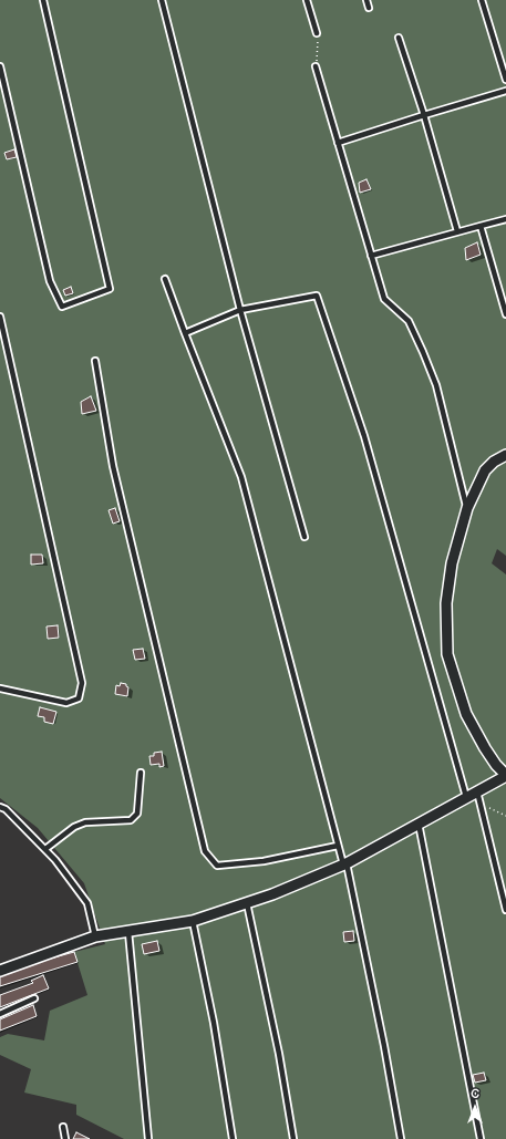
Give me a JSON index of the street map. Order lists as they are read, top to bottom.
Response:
{
  "north": "top"
}
